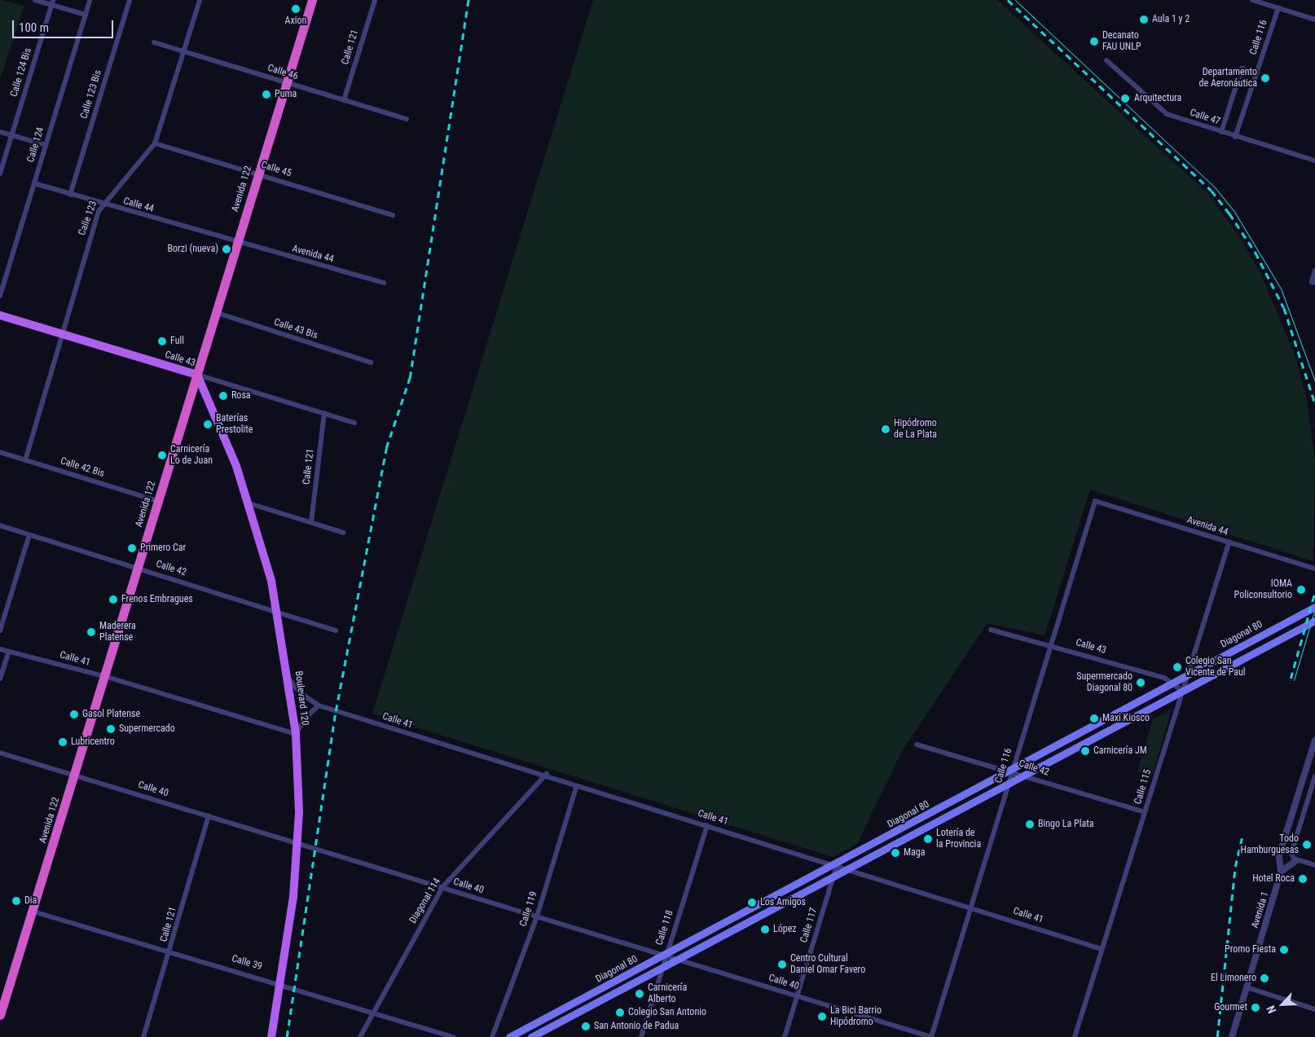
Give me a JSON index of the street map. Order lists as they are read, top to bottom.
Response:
{
  "streets": {
    "highway": ["Avenida 122"],
    "main road": ["Calle 43", "Diagonal 80", "Boulevard 120"],
    "street": [
      "Calle 116",
      "Calle 121",
      "Calle 124 Bis",
      "Calle 46",
      "Calle 123 Bis",
      "Calle 47",
      "Calle 124",
      "Calle 45",
      "Calle 44",
      "Calle 123",
      "Avenida 44",
      "Calle 43 Bis",
      "Calle 42 Bis",
      "Calle 42",
      "Calle 41",
      "Calle 115",
      "Calle 40",
      "Diagonal 114",
      "Calle 119",
      "Avenida 1",
      "Calle 117",
      "Calle 118",
      "Calle 39"
    ]
  },
  "crossings": [
    ["Calle 116", "Calle 47"],
    ["Calle 116", "Avenida 44"],
    ["Calle 116", "Calle 43"],
    ["Calle 116", "Calle 42"],
    ["Calle 116", "Diagonal 80"],
    ["Calle 116", "Calle 41"],
    ["Calle 116", "Calle 40"],
    ["Calle 121", "Calle 46"],
    ["Calle 121", "Calle 43"],
    ["Calle 121", "Calle 40"],
    ["Calle 121", "Calle 39"],
    ["Calle 46", "Avenida 122"],
    ["Calle 46", "Calle 123"],
    ["Calle 123 Bis", "Calle 44"],
    ["Calle 124", "Calle 44"],
    ["Calle 45", "Avenida 122"],
    ["Calle 45", "Calle 123"],
    ["Avenida 122", "Calle 44"],
    ["Avenida 122", "Avenida 44"],
    ["Avenida 122", "Calle 43 Bis"],
    ["Avenida 122", "Calle 43"],
    ["Avenida 122", "Calle 42 Bis"],
    ["Avenida 122", "Calle 42"],
    ["Avenida 122", "Calle 41"],
    ["Avenida 122", "Boulevard 120"],
    ["Avenida 122", "Calle 40"],
    ["Avenida 122", "Calle 39"],
    ["Calle 44", "Calle 123"],
    ["Calle 44", "Avenida 44"],
    ["Calle 123", "Calle 43"],
    ["Calle 123", "Calle 42 Bis"],
    ["Avenida 44", "Calle 115"],
    ["Calle 43", "Diagonal 80"],
    ["Calle 43", "Boulevard 120"],
    ["Calle 43", "Calle 115"],
    ["Calle 42", "Diagonal 80"],
    ["Calle 42", "Boulevard 120"],
    ["Calle 42", "Calle 115"],
    ["Diagonal 80", "Calle 41"],
    ["Diagonal 80", "Calle 115"],
    ["Diagonal 80", "Calle 40"],
    ["Diagonal 80", "Calle 117"],
    ["Diagonal 80", "Calle 118"],
    ["Calle 41", "Boulevard 120"],
    ["Calle 41", "Calle 115"],
    ["Calle 41", "Diagonal 114"],
    ["Calle 41", "Calle 119"],
    ["Calle 41", "Calle 117"],
    ["Calle 41", "Calle 118"],
    ["Boulevard 120", "Calle 40"],
    ["Boulevard 120", "Calle 39"],
    ["Calle 40", "Diagonal 114"],
    ["Calle 40", "Calle 119"],
    ["Calle 40", "Calle 117"],
    ["Calle 40", "Calle 118"],
    ["Diagonal 114", "Calle 39"]
  ],
  "places": [
    "Axion",
    "Aula 1 y 2",
    "Decanato FAU UNLP",
    "Departamento de Aeronáutica",
    "Puma",
    "Arquitectura",
    "Borzi (nueva)",
    "Full",
    "Rosa",
    "Baterías Prestolite",
    "Hipódromo de La Plata",
    "Carnicería Lo de Juan",
    "Primero Car",
    "IOMA Policonsultorio",
    "Frenos Embragues",
    "Maderera Platense",
    "Colegio San Vicente de Paul",
    "Supermercado Diagonal 80",
    "Gasol Platense",
    "Maxi Kiosco",
    "Supermercado",
    "Lubricentro",
    "Carnicería JM",
    "Bingo La Plata",
    "Lotería de la Provincia",
    "Todo Hamburguesas",
    "Maga",
    "Hotel Roca",
    "Dia",
    "Los Amigos",
    "López",
    "Promo Fiesta",
    "Centro Cultural Daniel Omar Favero",
    "El Limonero",
    "Carnicería Alberto",
    "Gourmet",
    "Colegio San Antonio",
    "La Bici Barrio Hipódromo",
    "San Antonio de Padua"
  ],
  "scale_bar": "100 m",
  "north": "bottom left"
}
